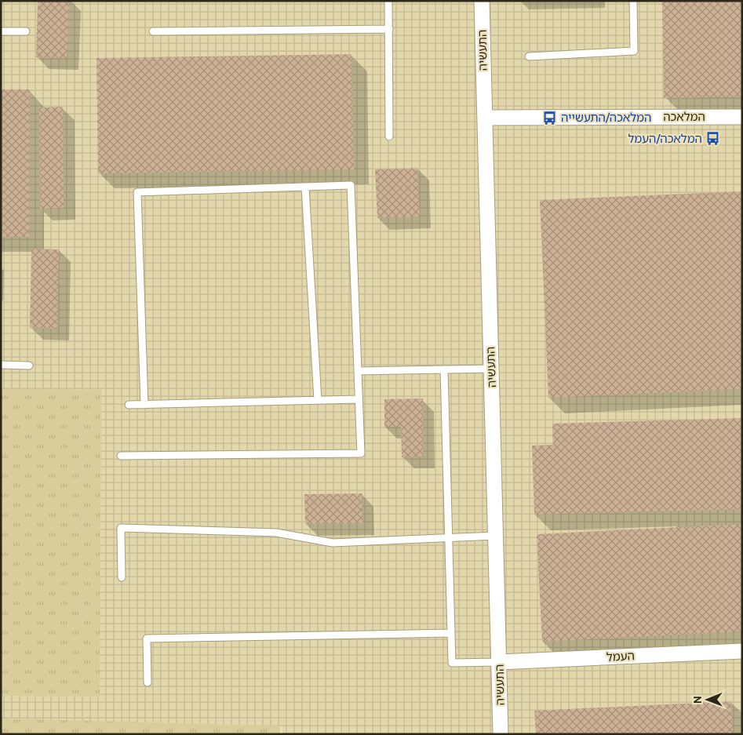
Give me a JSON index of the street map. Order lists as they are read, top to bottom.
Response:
{
  "streets": {
    "street": ["התעשיה", "המלאכה", "העמל"]
  },
  "crossings": [
    ["התעשיה", "המלאכה"],
    ["התעשיה", "העמל"]
  ],
  "places": {
    "bus stop": ["המלאכה/התעשייה", "המלאכה/העמל"]
  },
  "north": "left"
}
